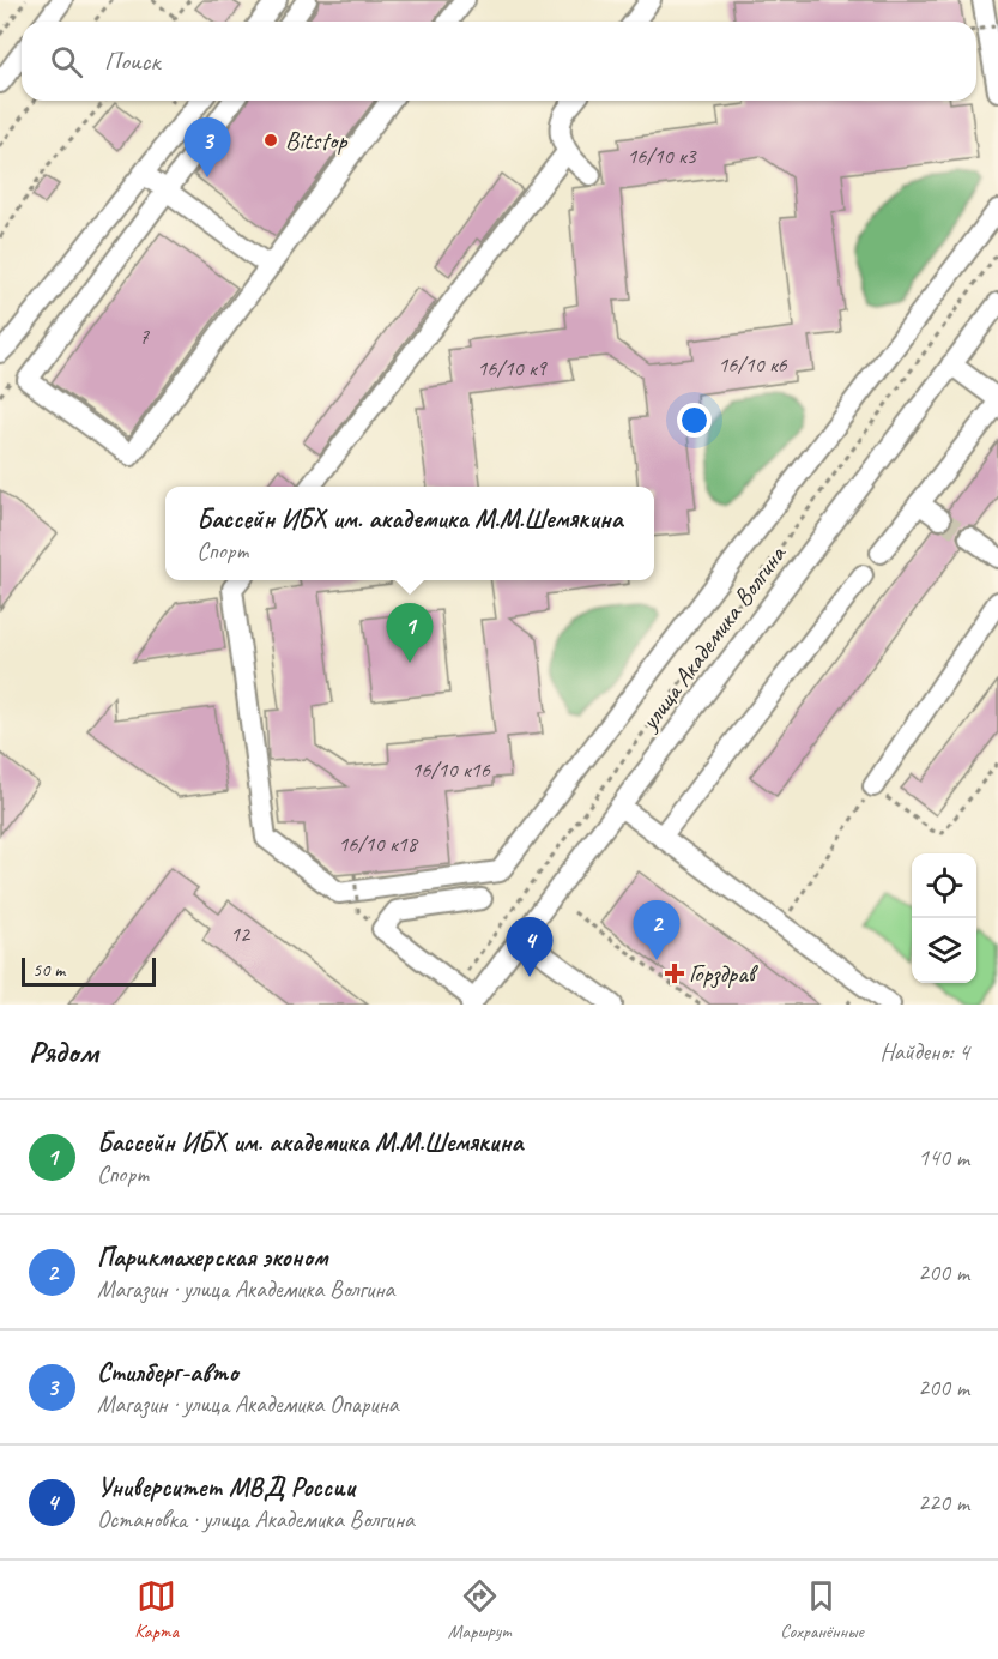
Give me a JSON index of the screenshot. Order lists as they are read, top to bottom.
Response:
{
  "streets": {
    "street": ["улица Академика Волгина"]
  },
  "places": {
    "other": ["Bitstop"],
    "health": ["Горздрав"]
  },
  "house_numbers": [
    "16/10 к3",
    "7",
    "16/10 к6",
    "16/10 к9",
    "16/10 к16",
    "16/10 к18",
    "12"
  ],
  "scale_bar": "50 m",
  "page": {
    "search": "Поиск",
    "pins": [
      "3",
      "1",
      "2",
      "4"
    ],
    "popup": ["Бассейн ИБХ им. академика М.М.Шемякина", "Спорт"],
    "scale": "50 m",
    "heading": ["Рядом", "Найдено: 4"],
    "list": [
      {
        "mark": "1",
        "name": "Бассейн ИБХ им. академика М.М.Шемякина",
        "note": "Спорт",
        "value": "140 m"
      },
      {
        "mark": "2",
        "name": "Парикмахерская эконом",
        "note": "Магазин · улица Академика Волгина",
        "value": "200 m"
      },
      {
        "mark": "3",
        "name": "Стилберг-авто",
        "note": "Магазин · улица Академика Опарина",
        "value": "200 m"
      },
      {
        "mark": "4",
        "name": "Университет МВД России",
        "note": "Остановка · улица Академика Волгина",
        "value": "220 m"
      }
    ],
    "nav": ["Карта", "Маршрут", "Сохранённые"]
  }
}
